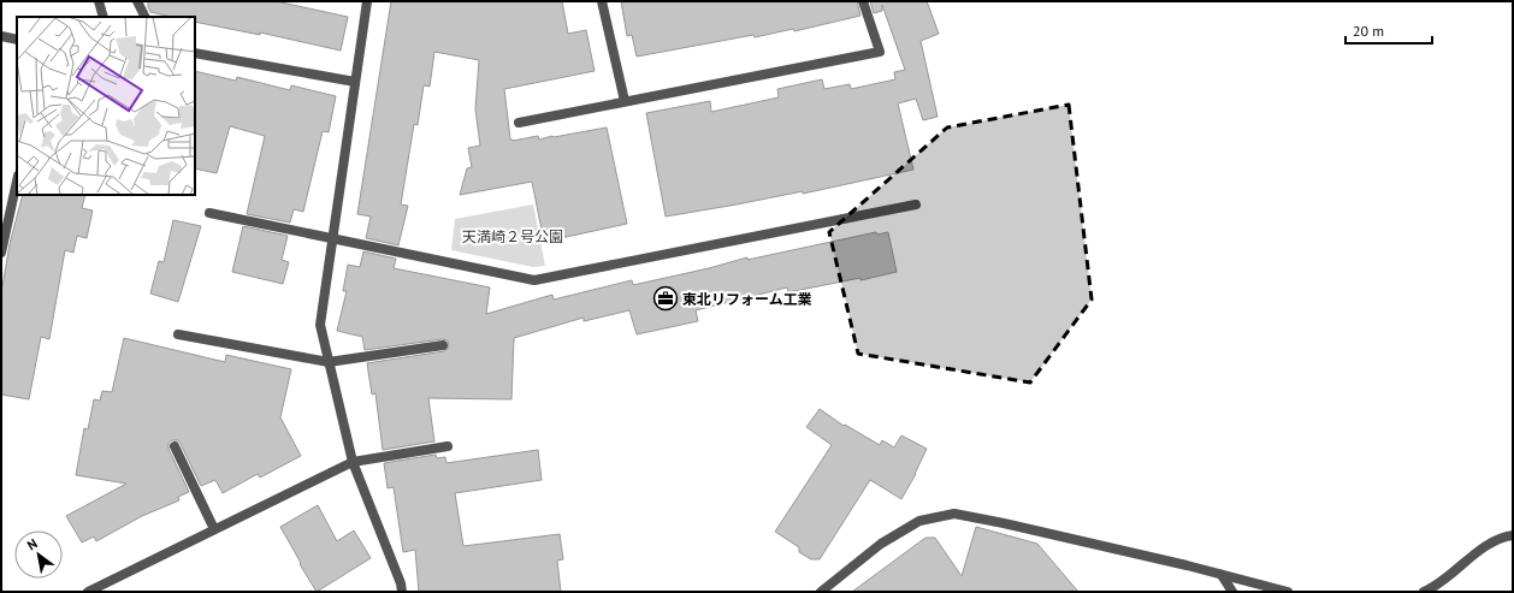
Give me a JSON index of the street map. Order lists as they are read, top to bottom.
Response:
{
  "parks": ["天満崎２号公園"],
  "places": {
    "office": ["東北リフォーム工業"]
  },
  "scale_bar": "20 m",
  "north": "top left"
}
